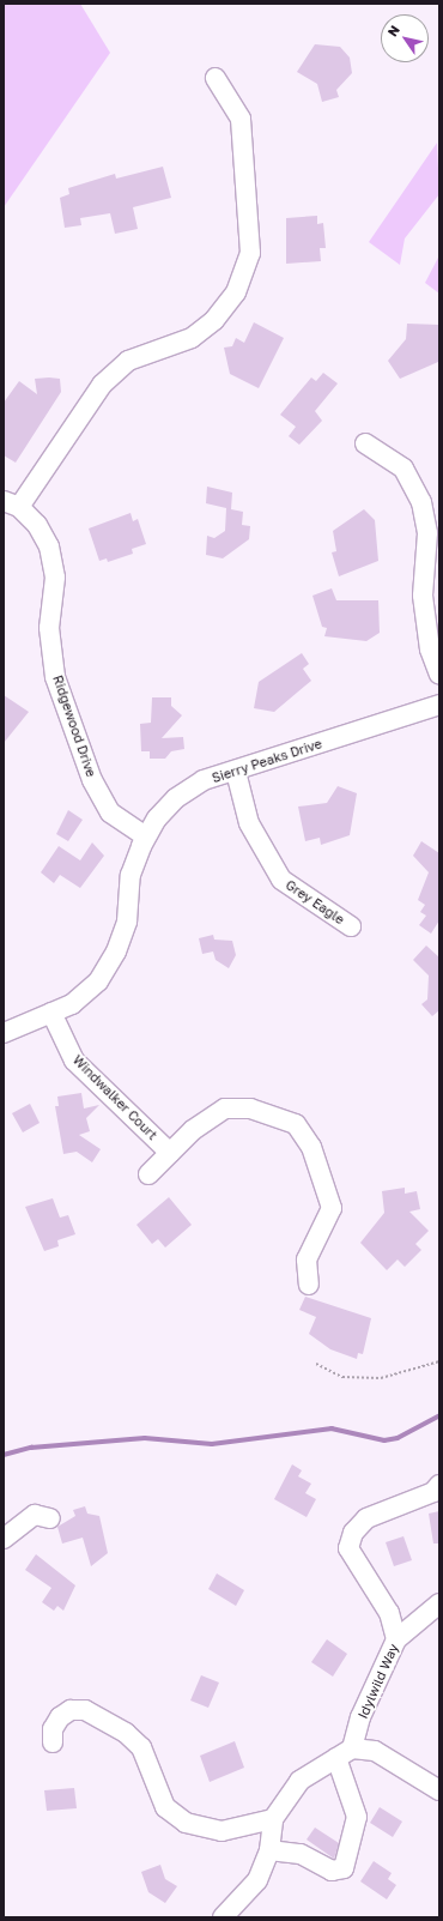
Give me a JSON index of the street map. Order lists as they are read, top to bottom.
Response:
{
  "streets": {
    "street": [
      "Ridgewood Drive",
      "Sierry Peaks Drive",
      "Grey Eagle",
      "Windwalker Court",
      "Idylwild Way"
    ]
  },
  "crossings": [
    ["Ridgewood Drive", "Sierry Peaks Drive"],
    ["Sierry Peaks Drive", "Grey Eagle"],
    ["Sierry Peaks Drive", "Windwalker Court"]
  ],
  "north": "top left"
}
